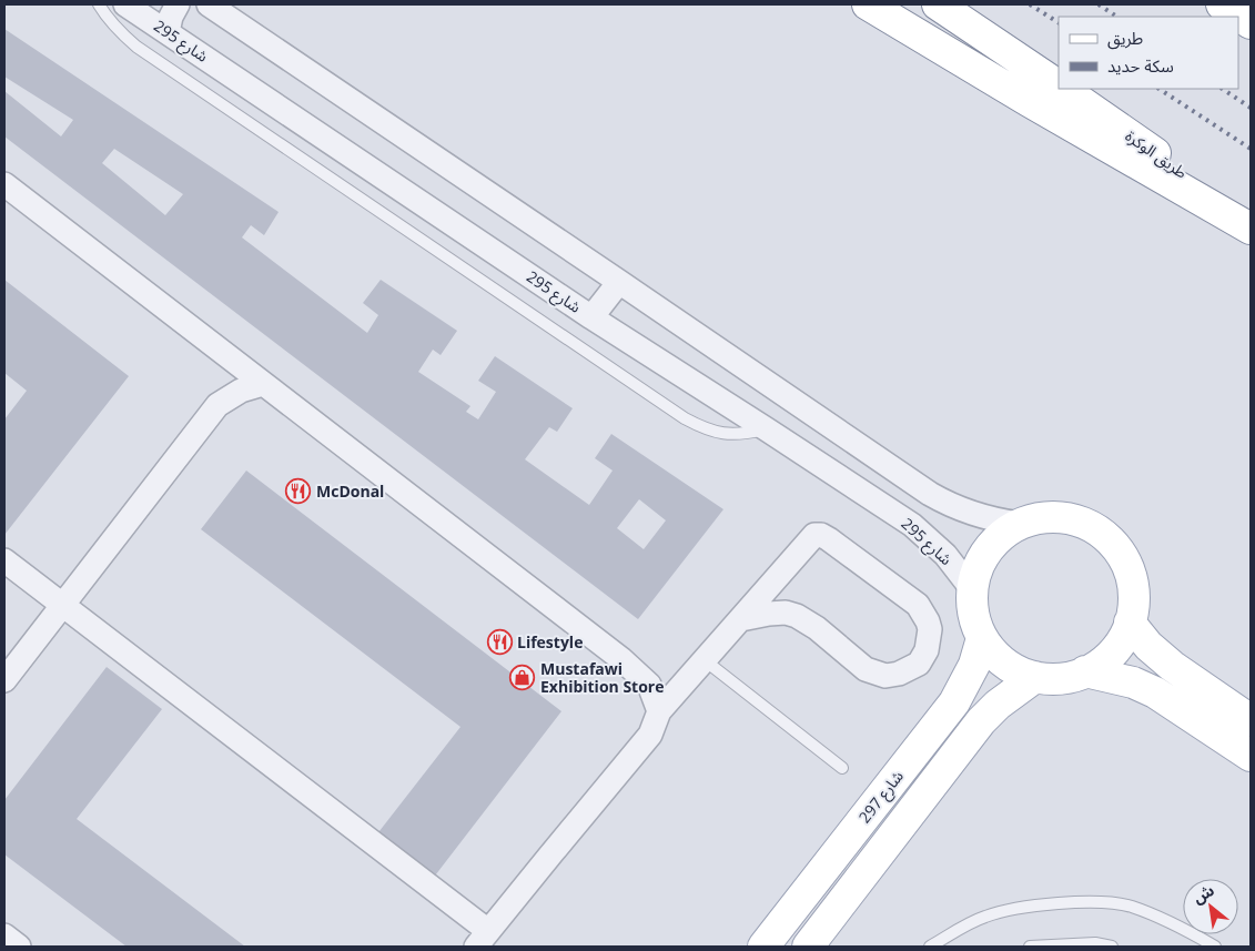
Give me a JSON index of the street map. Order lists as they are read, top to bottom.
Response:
{
  "streets": {
    "main road": ["طريق الوكرة", "شارع 297"],
    "street": ["شارع 295"]
  },
  "crossings": [
    ["شارع 295", "شارع 297"]
  ],
  "places": {
    "restaurant": ["McDonal", "Lifestyle"],
    "shop": ["Mustafawi Exhibition Store"]
  },
  "legend": ["طريق", "سكة حديد"],
  "north": "top left"
}
